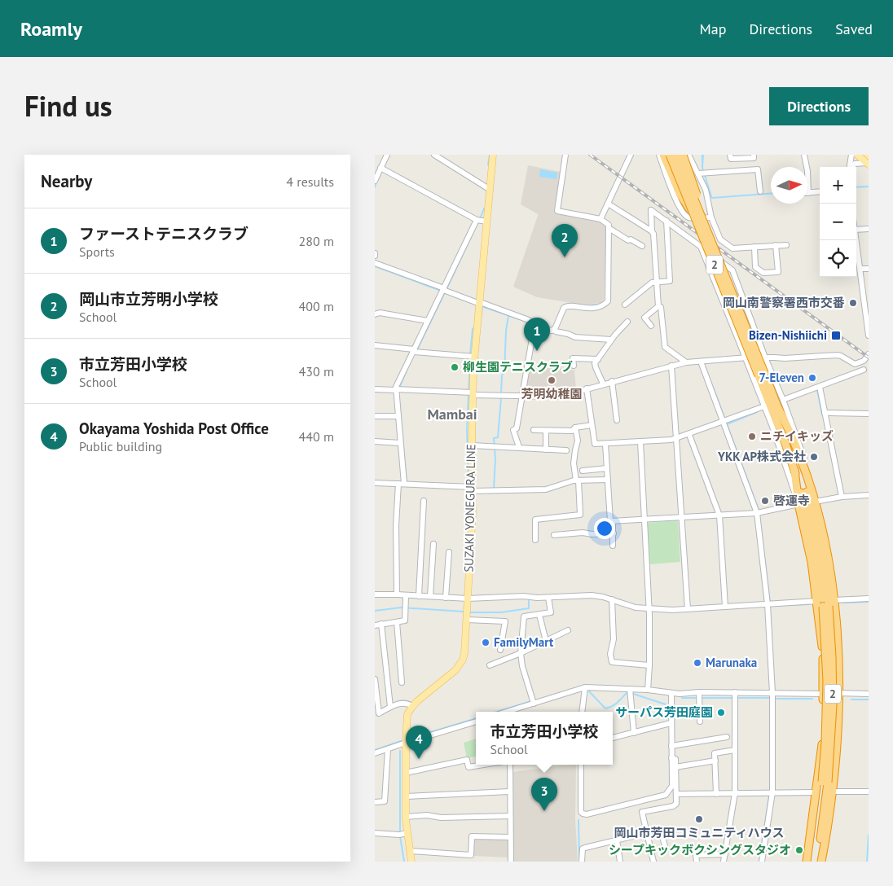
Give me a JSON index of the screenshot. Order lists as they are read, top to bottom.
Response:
{
  "streets": {
    "highway": ["2"],
    "main road": ["SUZAKI YONEGURA LINE"]
  },
  "districts": ["Mambai"],
  "places": {
    "other": [
      "岡山南警察署西市交番",
      "柳生園テニスクラブ",
      "7-Eleven",
      "芳明幼稚園",
      "ニチイキッズ",
      "YKK AP株式会社",
      "啓運寺",
      "FamilyMart",
      "Marunaka",
      "サーパス芳田庭園",
      "岡山市芳田コミュニティハウス",
      "シープキックボクシングスタジオ"
    ],
    "transit": ["Bizen-Nishiichi"]
  },
  "north": "right",
  "page": {
    "header": "Roamly",
    "nav": ["Map", "Directions", "Saved"],
    "title": "Find us",
    "buttons": "Directions",
    "heading": ["Nearby", "4 results"],
    "map_buttons": ["+", "−"],
    "list": [
      {
        "mark": "1",
        "name": "ファーストテニスクラブ",
        "note": "Sports",
        "value": "280 m"
      },
      {
        "mark": "2",
        "name": "岡山市立芳明小学校",
        "note": "School",
        "value": "400 m"
      },
      {
        "mark": "3",
        "name": "市立芳田小学校",
        "note": "School",
        "value": "430 m"
      },
      {
        "mark": "4",
        "name": "Okayama Yoshida Post Office",
        "note": "Public building",
        "value": "440 m"
      }
    ],
    "pins": [
      "2",
      "1",
      "4",
      "3"
    ],
    "popup": ["市立芳田小学校", "School"]
  }
}
